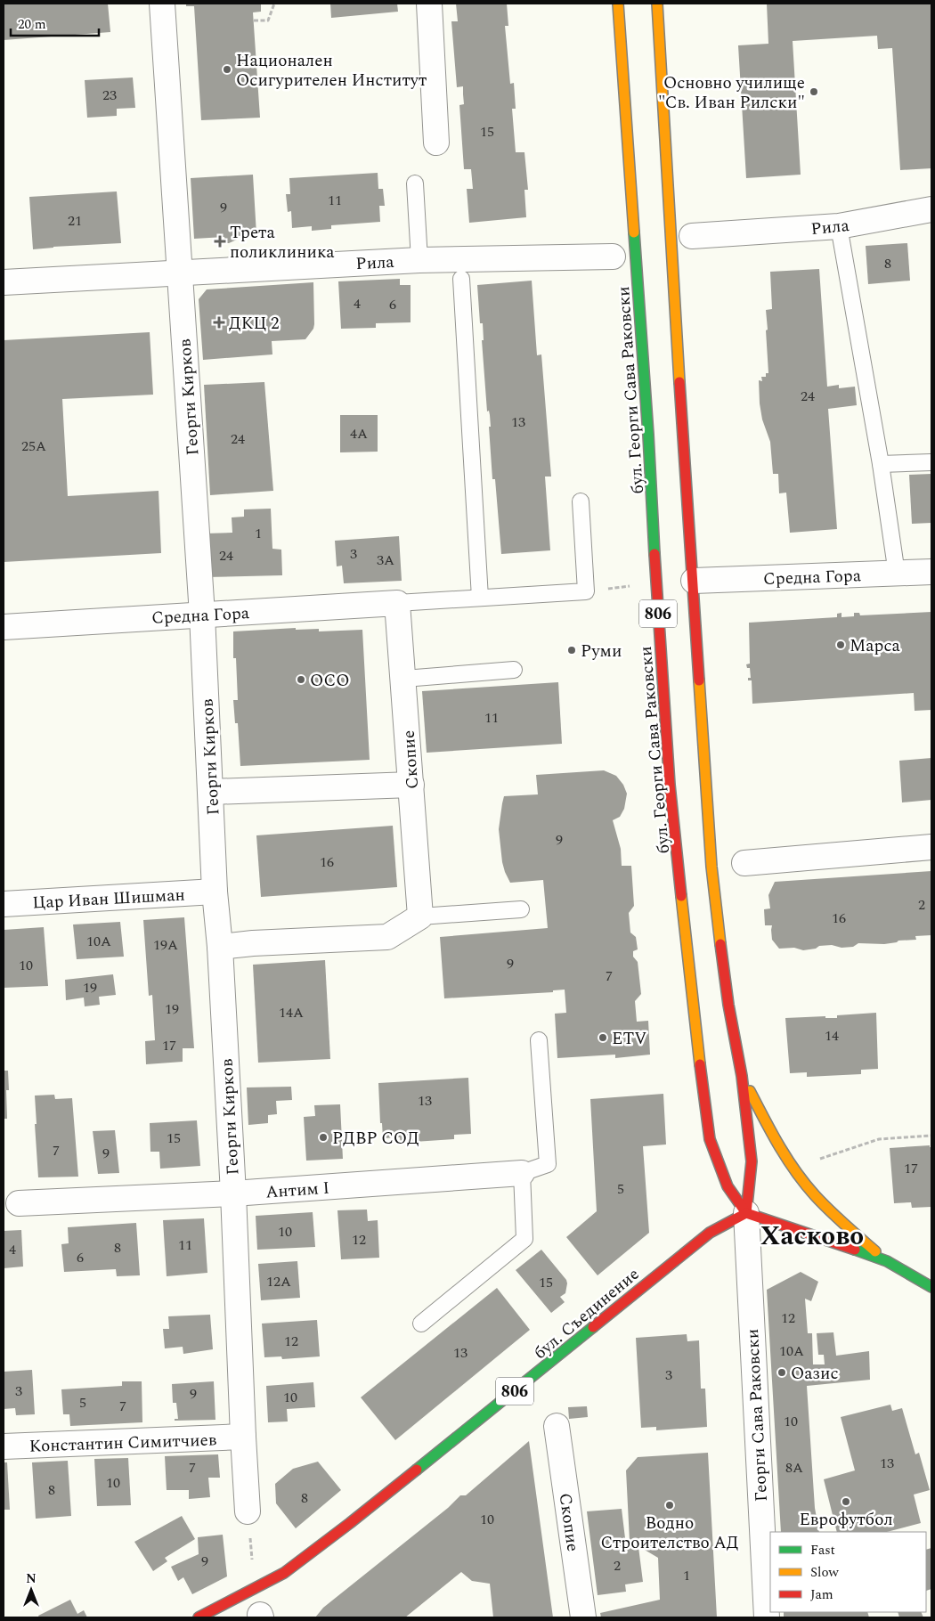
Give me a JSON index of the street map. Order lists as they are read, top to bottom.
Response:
{
  "streets": {
    "main road": ["бул. Георги Сава Раковски", "806", "бул. Съединение"],
    "street": [
      "Рила",
      "Георги Кирков",
      "Средна Гора",
      "Скопие",
      "Цар Иван Шишман",
      "Антим I",
      "Георги Сава Раковски",
      "Константин Симитчиев"
    ]
  },
  "crossings": [
    ["Рила", "Георги Кирков"],
    ["бул. Георги Сава Раковски", "806"],
    ["бул. Георги Сава Раковски", "бул. Съединение"],
    ["бул. Георги Сава Раковски", "Георги Сава Раковски"],
    ["Георги Кирков", "Средна Гора"],
    ["Георги Кирков", "Цар Иван Шишман"],
    ["Георги Кирков", "Антим I"],
    ["Георги Кирков", "Константин Симитчиев"],
    ["Средна Гора", "806"],
    ["Средна Гора", "Скопие"],
    ["806", "бул. Съединение"],
    ["806", "Георги Сава Раковски"],
    ["бул. Съединение", "Георги Сава Раковски"]
  ],
  "districts": ["Хасково"],
  "places": {
    "other": [
      "Национален Осигурителен Институт",
      "Основно училище \"Св. Иван Рилски\"",
      "Марса",
      "Руми",
      "ОСО",
      "ETV",
      "РДВР СОД",
      "Оазис",
      "Еврофутбол",
      "Водно Строителство АД"
    ],
    "health": ["Трета поликлиника", "ДКЦ 2"]
  },
  "house_numbers": [
    "23",
    "15",
    "11",
    "9",
    "21",
    "8",
    "4",
    "6",
    "24",
    "13",
    "4А",
    "24",
    "25А",
    "1",
    "3",
    "24",
    "3А",
    "11",
    "9",
    "16",
    "2",
    "16",
    "10А",
    "19А",
    "9",
    "10",
    "7",
    "19",
    "19",
    "14А",
    "14",
    "17",
    "13",
    "15",
    "7",
    "9",
    "17",
    "5",
    "10",
    "12",
    "11",
    "8",
    "4",
    "6",
    "12А",
    "15",
    "12",
    "12",
    "10А",
    "13",
    "3",
    "3",
    "9",
    "10",
    "5",
    "7",
    "10",
    "13",
    "7",
    "8А",
    "10",
    "8",
    "8",
    "10",
    "9",
    "2",
    "1"
  ],
  "legend": ["Fast", "Slow", "Jam"],
  "scale_bar": "20 m",
  "north": "top"
}
